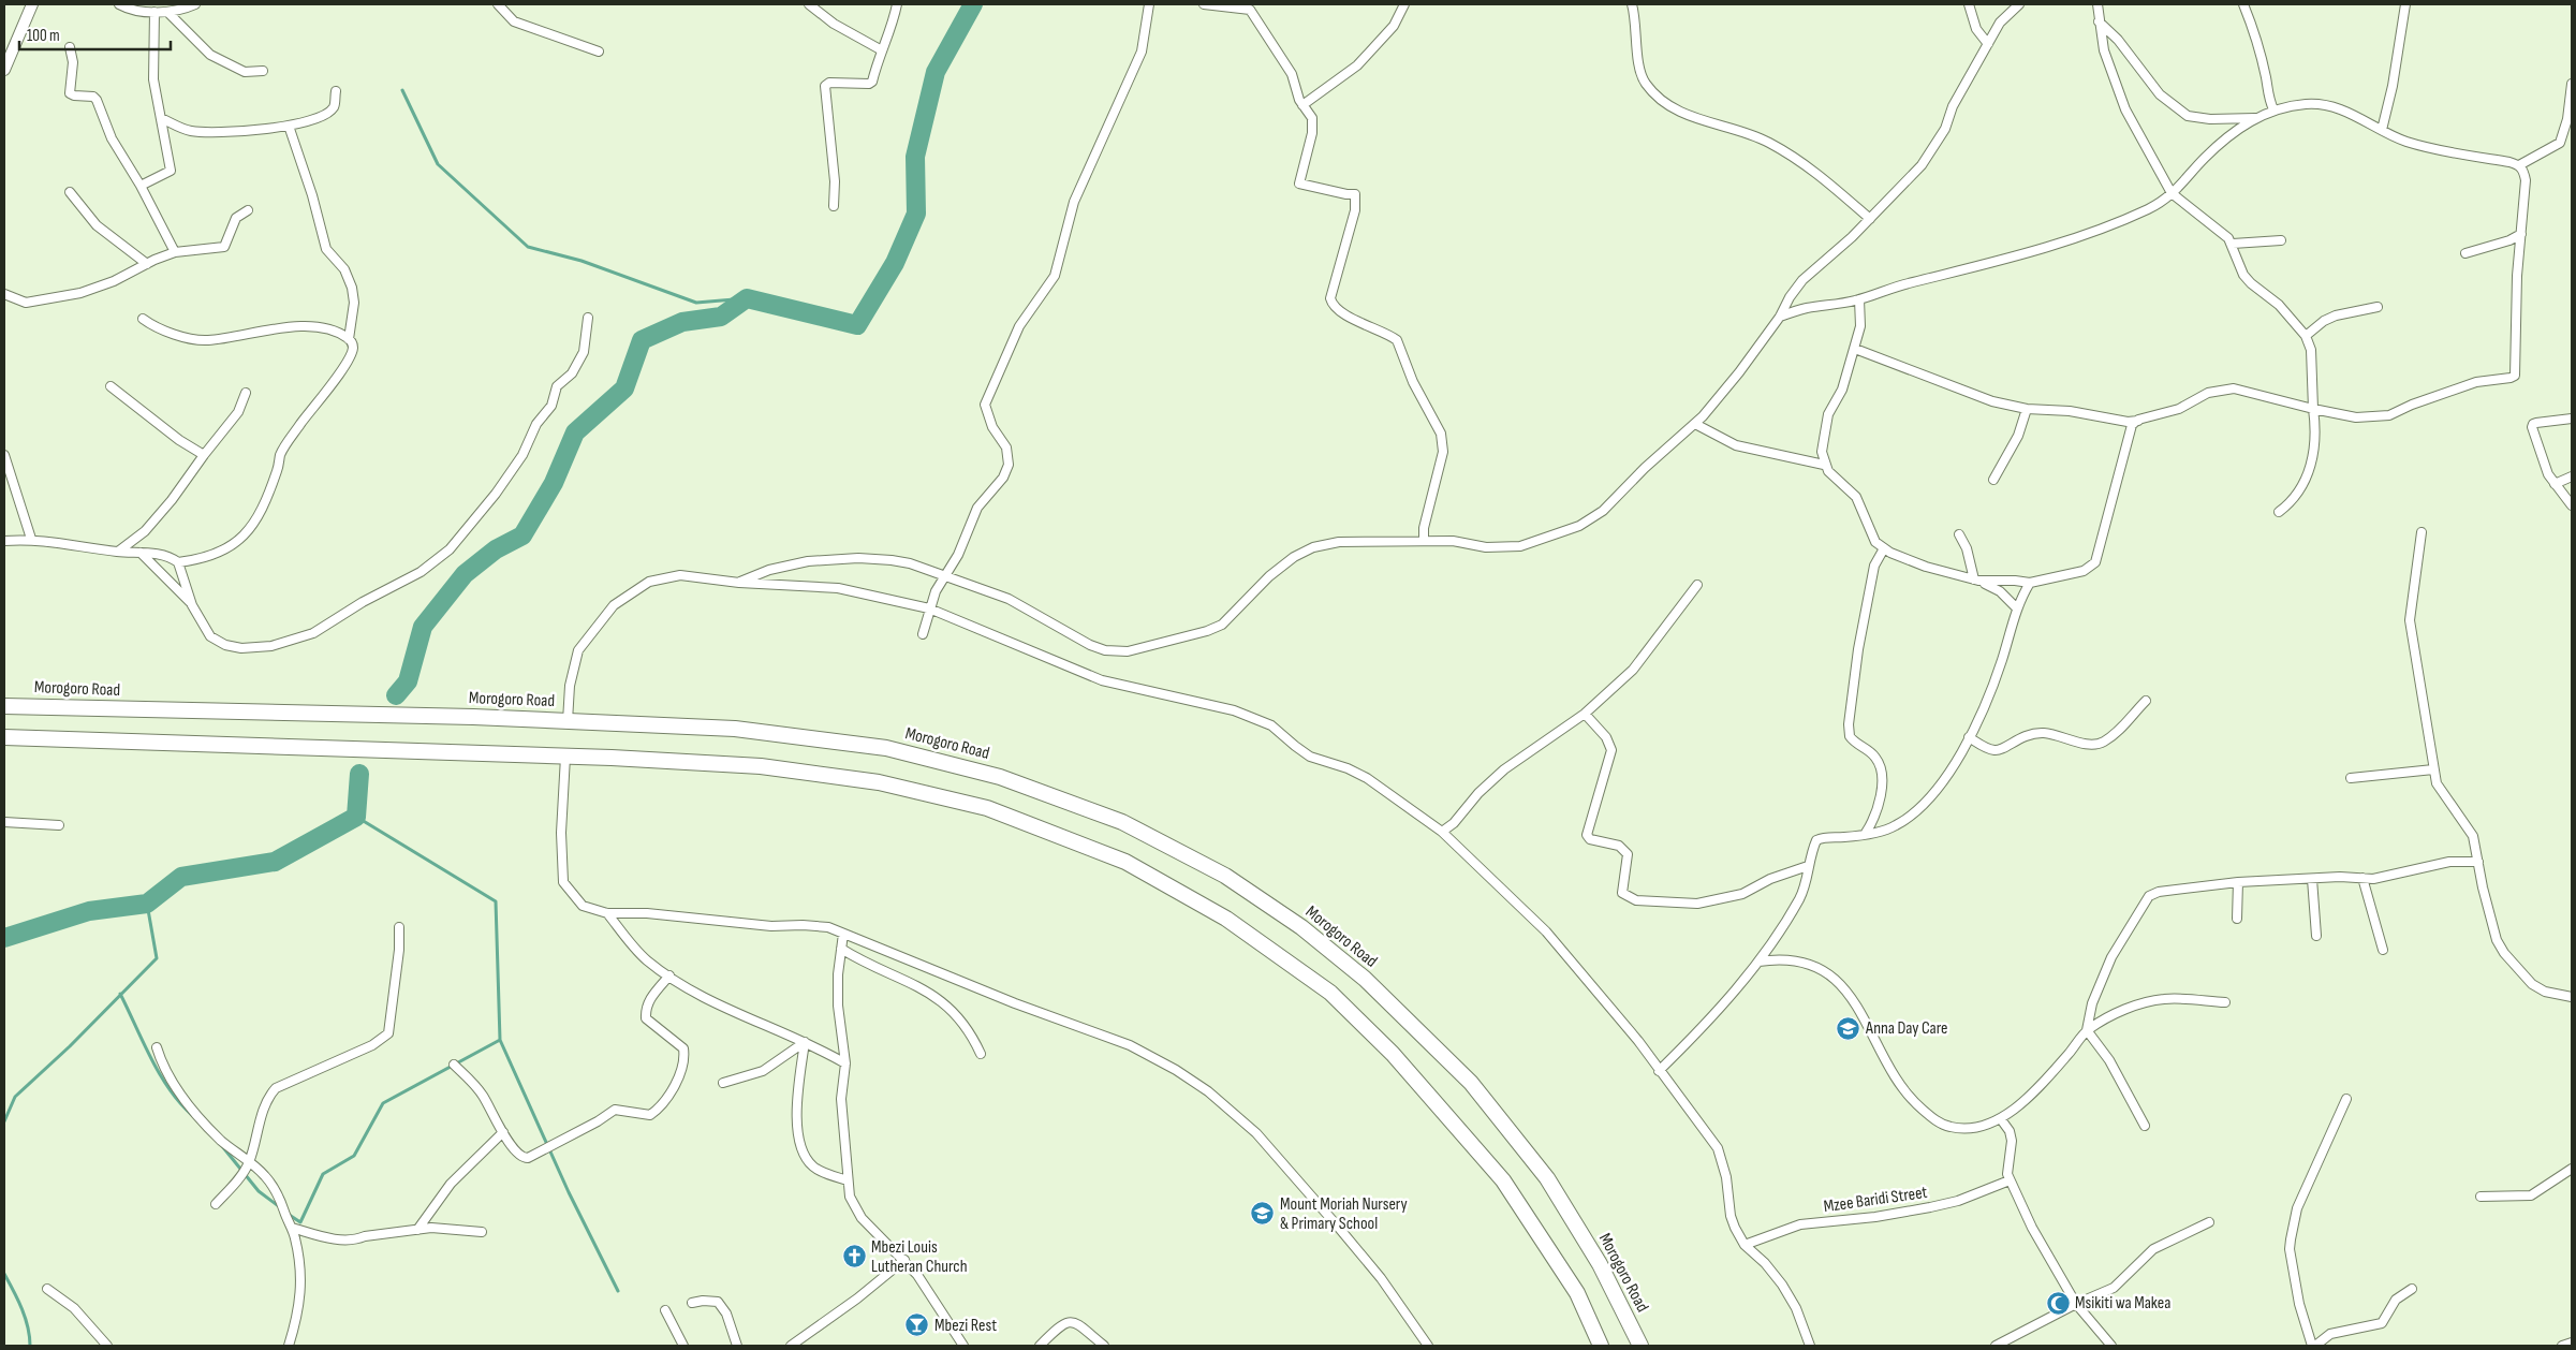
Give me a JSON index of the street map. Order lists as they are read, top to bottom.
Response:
{
  "streets": {
    "highway": ["Morogoro Road"],
    "street": ["Mzee Baridi Street"]
  },
  "places": {
    "school or university": ["Anna Day Care", "Mount Moriah Nursery & Primary School"],
    "church": ["Mbezi Louis Lutheran Church"],
    "mosque": ["Msikiti wa Makea"],
    "bar": ["Mbezi Rest"]
  },
  "scale_bar": "100 m"
}
